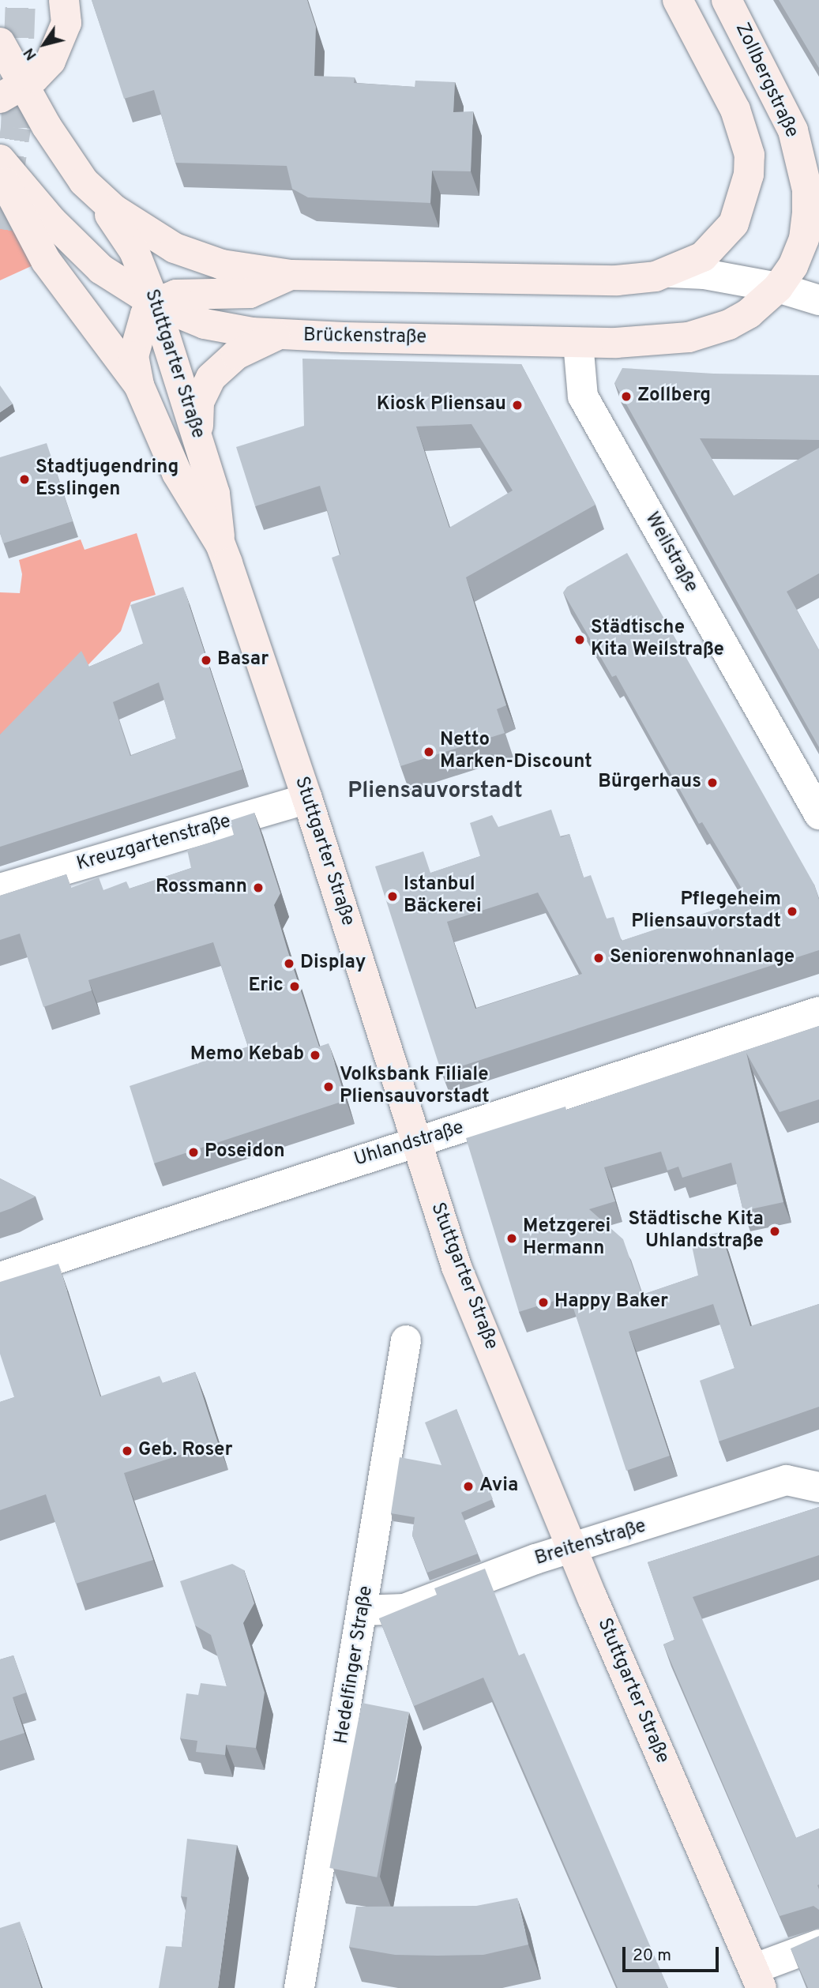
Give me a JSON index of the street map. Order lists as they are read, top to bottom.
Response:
{
  "streets": {
    "street": [
      "Zollbergstraße",
      "Brückenstraße",
      "Stuttgarter Straße",
      "Weilstraße",
      "Kreuzgartenstraße",
      "Uhlandstraße",
      "Breitenstraße",
      "Hedelfinger Straße"
    ]
  },
  "crossings": [
    ["Zollbergstraße", "Brückenstraße"],
    ["Brückenstraße", "Stuttgarter Straße"],
    ["Brückenstraße", "Weilstraße"],
    ["Stuttgarter Straße", "Kreuzgartenstraße"],
    ["Stuttgarter Straße", "Uhlandstraße"],
    ["Stuttgarter Straße", "Breitenstraße"],
    ["Breitenstraße", "Hedelfinger Straße"]
  ],
  "districts": ["Pliensauvorstadt"],
  "places": [
    "Zollberg",
    "Kiosk Pliensau",
    "Stadtjugendring Esslingen",
    "Städtische Kita Weilstraße",
    "Basar",
    "Netto Marken-Discount",
    "Bürgerhaus",
    "Rossmann",
    "Istanbul Bäckerei",
    "Pflegeheim Pliensauvorstadt",
    "Seniorenwohnanlage",
    "Display",
    "Eric",
    "Memo Kebab",
    "Volksbank Filiale Pliensauvorstadt",
    "Poseidon",
    "Städtische Kita Uhlandstraße",
    "Metzgerei Hermann",
    "Happy Baker",
    "Geb. Roser",
    "Avia"
  ],
  "scale_bar": "20 m",
  "north": "bottom left"
}
